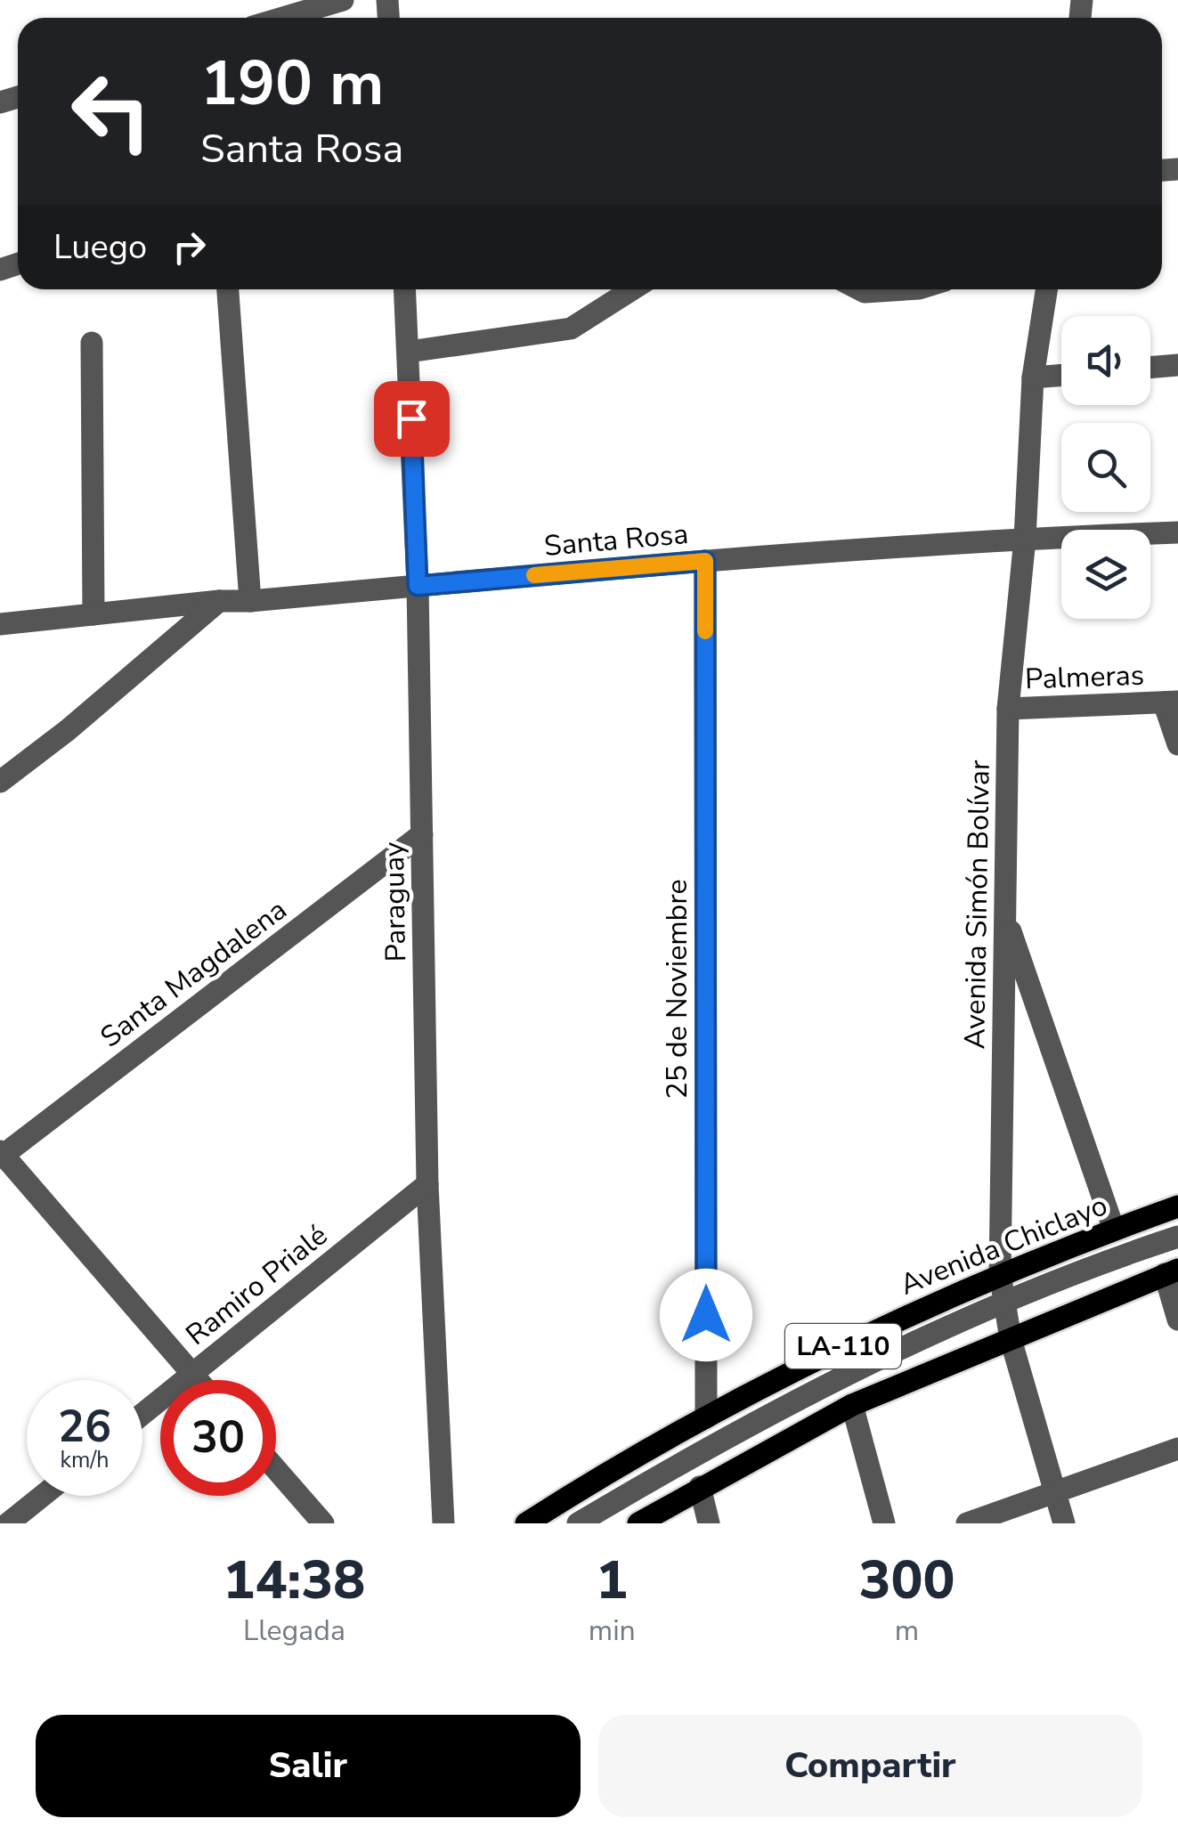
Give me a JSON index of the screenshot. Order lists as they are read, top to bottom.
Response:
{
  "streets": {
    "main road": ["Avenida Chiclayo", "LA-110"],
    "street": [
      "Santa Rosa",
      "Palmeras",
      "Paraguay",
      "Avenida Simón Bolívar",
      "Santa Magdalena",
      "25 de Noviembre",
      "Ramiro Prialé"
    ]
  },
  "crossings": [
    ["Santa Rosa", "Paraguay"],
    ["Santa Rosa", "Avenida Simón Bolívar"],
    ["Santa Rosa", "25 de Noviembre"],
    ["Palmeras", "Avenida Simón Bolívar"],
    ["Paraguay", "Santa Magdalena"],
    ["Paraguay", "Ramiro Prialé"],
    ["Avenida Simón Bolívar", "Avenida Chiclayo"],
    ["Avenida Simón Bolívar", "LA-110"],
    ["25 de Noviembre", "Avenida Chiclayo"]
  ],
  "page": {
    "turn": ["190 m", "Santa Rosa"],
    "then": "Luego",
    "speed": "26 km/h",
    "limit": "30",
    "eta": [
      "14:38",
      "Llegada",
      "1",
      "min",
      "300",
      "m"
    ],
    "buttons": ["Salir", "Compartir"]
  }
}
